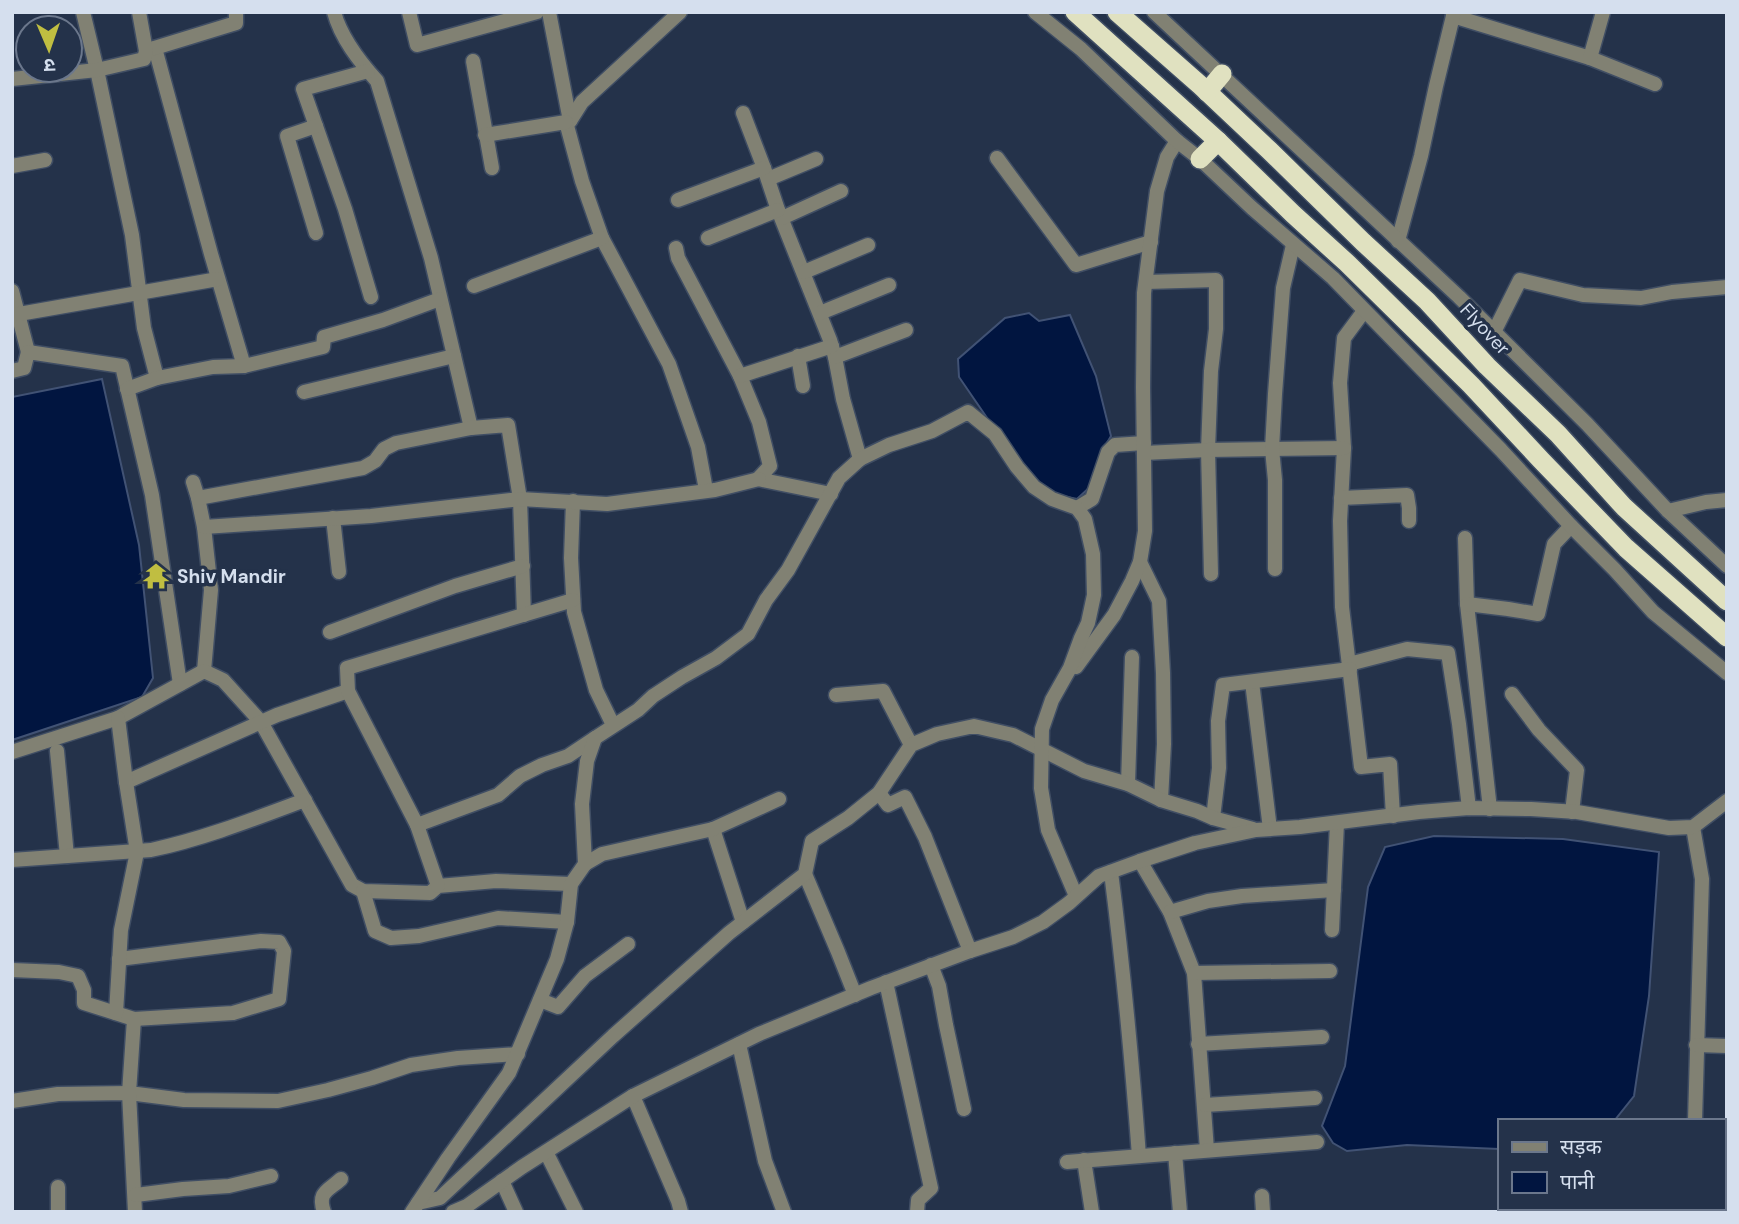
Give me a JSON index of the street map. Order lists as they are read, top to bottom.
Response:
{
  "streets": {
    "highway": ["Flyover"]
  },
  "places": {
    "temple": ["Shiv Mandir"]
  },
  "legend": ["सड़क", "पानी"],
  "north": "bottom"
}
